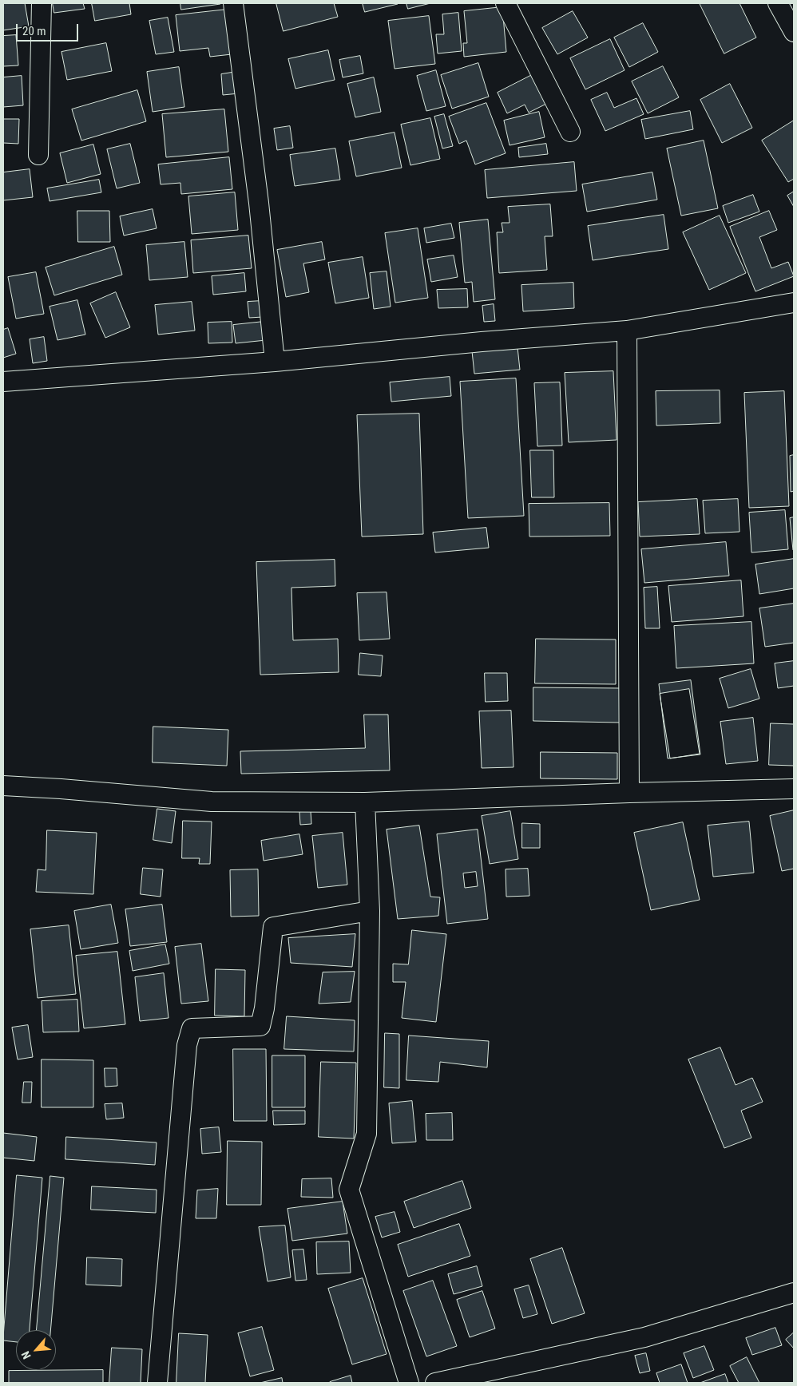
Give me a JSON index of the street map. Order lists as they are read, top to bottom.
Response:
{
  "scale_bar": "20 m",
  "north": "bottom left"
}
